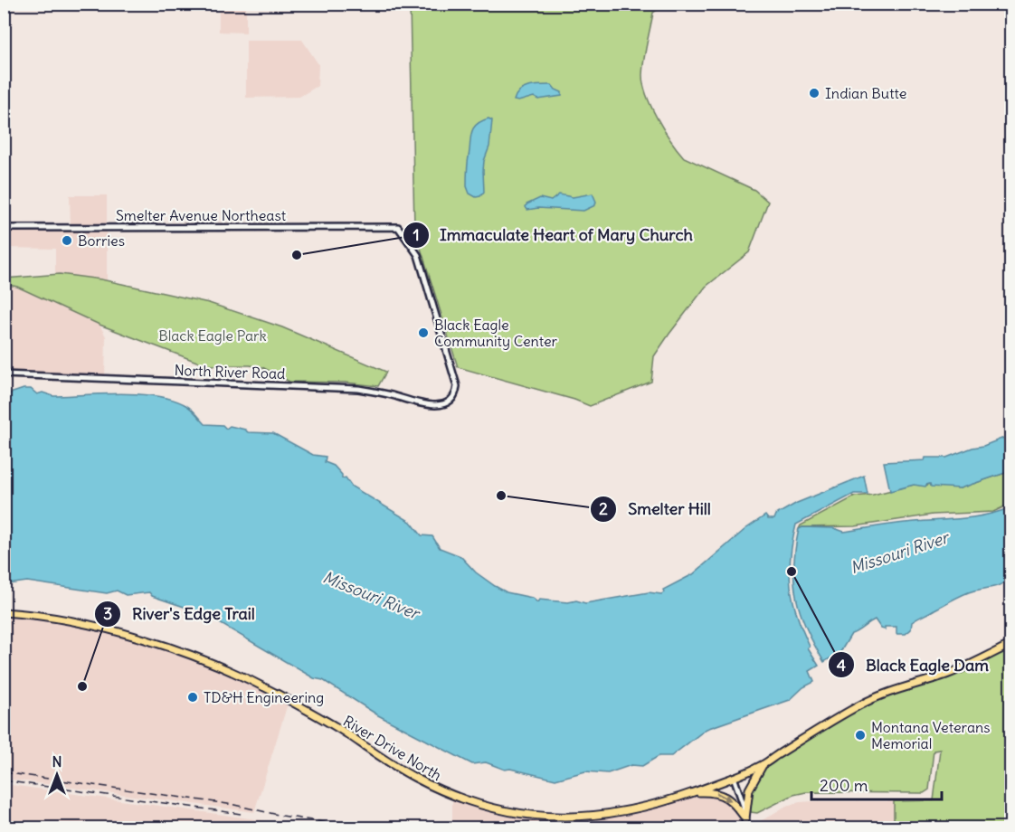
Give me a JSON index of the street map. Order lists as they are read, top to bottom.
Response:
{
  "streets": {
    "main road": ["River Drive North"],
    "street": ["Smelter Avenue Northeast", "North River Road"]
  },
  "crossings": [
    ["Smelter Avenue Northeast", "North River Road"]
  ],
  "water": ["Missouri River"],
  "parks": ["Black Eagle Park"],
  "places": [
    "Indian Butte",
    "Borries",
    "Immaculate Heart of Mary Church",
    "Black Eagle Community Center",
    "Smelter Hill",
    "Black Eagle Dam",
    "River's Edge Trail",
    "TD&H Engineering",
    "Montana Veterans Memorial"
  ],
  "scale_bar": "200 m",
  "north": "top"
}
